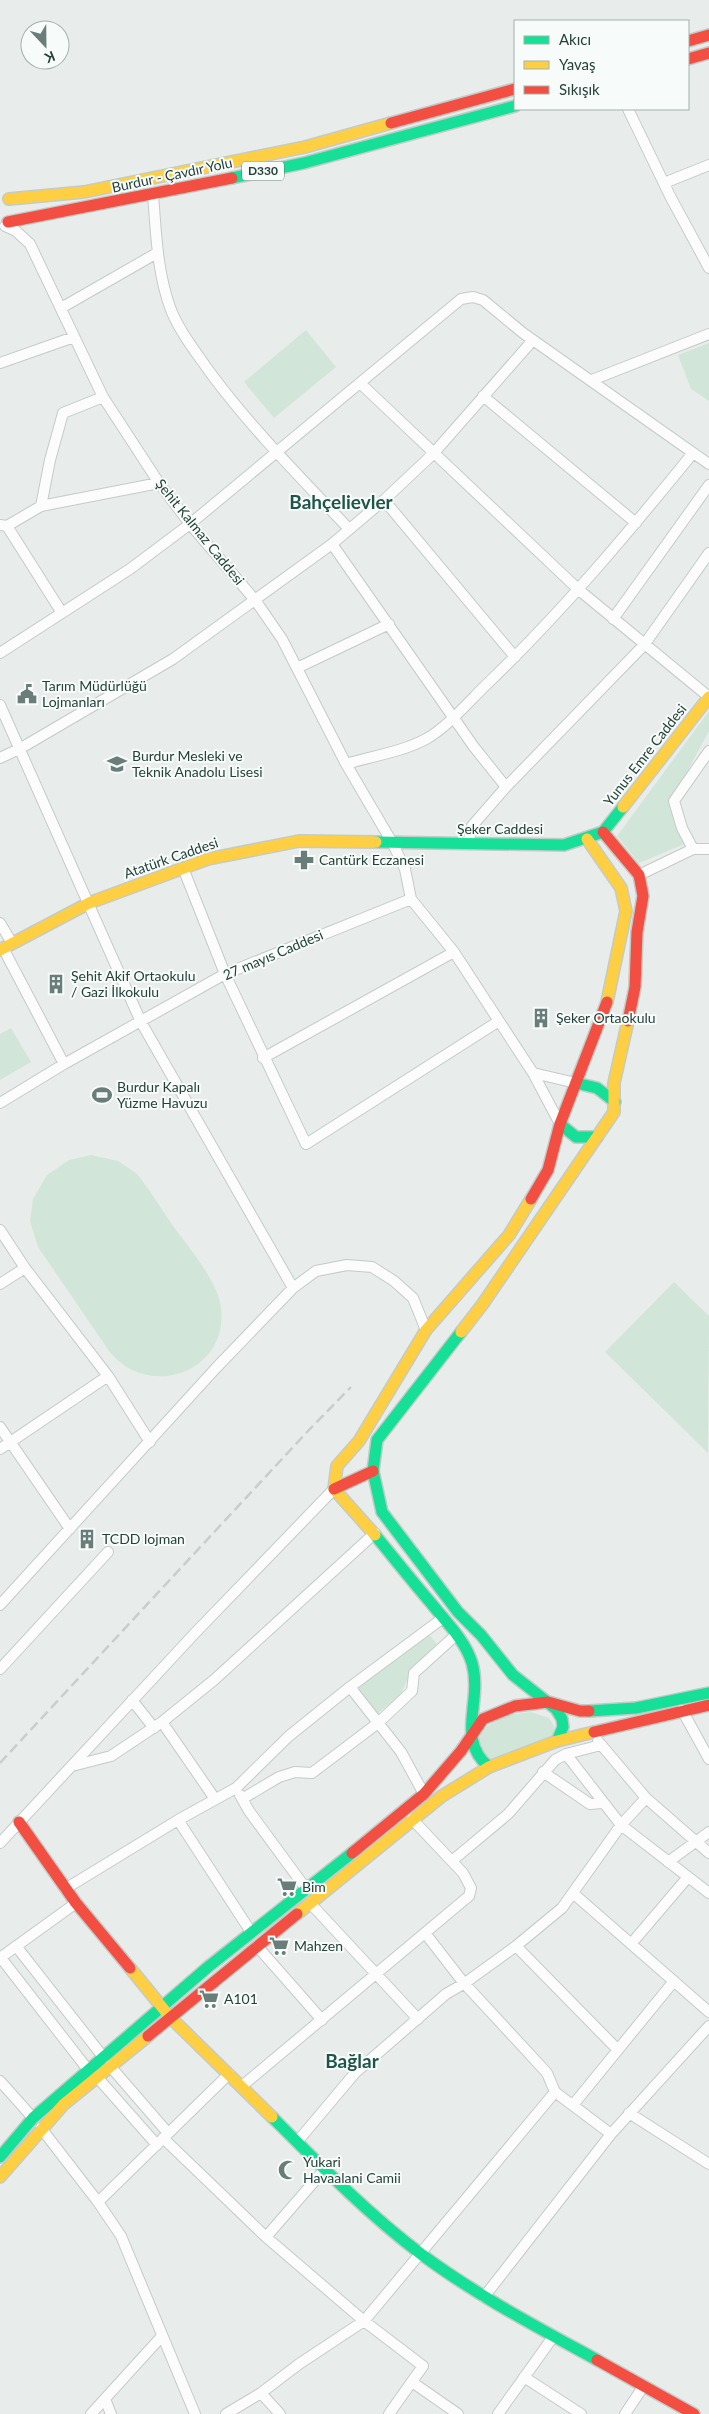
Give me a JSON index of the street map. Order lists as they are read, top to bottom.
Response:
{
  "streets": {
    "main road": [
      "D330",
      "Burdur - Çavdır Yolu",
      "Yunus Emre Caddesi",
      "Şeker Caddesi",
      "Atatürk Caddesi"
    ],
    "street": ["Şehit Kalmaz Caddesi", "27 mayıs Caddesi"]
  },
  "crossings": [
    ["D330", "Burdur - Çavdır Yolu"],
    ["D330", "Şehit Kalmaz Caddesi"],
    ["Burdur - Çavdır Yolu", "Şehit Kalmaz Caddesi"],
    ["Şehit Kalmaz Caddesi", "Şeker Caddesi"],
    ["Şehit Kalmaz Caddesi", "Atatürk Caddesi"],
    ["Şehit Kalmaz Caddesi", "27 mayıs Caddesi"],
    ["Yunus Emre Caddesi", "Şeker Caddesi"],
    ["Şeker Caddesi", "Atatürk Caddesi"]
  ],
  "districts": ["Bahçelievler", "Bağlar"],
  "places": {
    "public building": ["Tarım Müdürlüğü Lojmanları"],
    "school or university": ["Burdur Mesleki ve Teknik Anadolu Lisesi"],
    "pharmacy": ["Cantürk Eczanesi"],
    "building": ["Şehit Akif Ortaokulu / Gazi İlkokulu", "Şeker Ortaokulu", "TCDD lojman"],
    "sports": ["Burdur Kapalı Yüzme Havuzu"],
    "supermarket": ["Bim", "Mahzen", "A101"],
    "mosque": ["Yukari Havaalani Camii"]
  },
  "legend": ["Akıcı", "Yavaş", "Sıkışık"],
  "north": "bottom"
}
